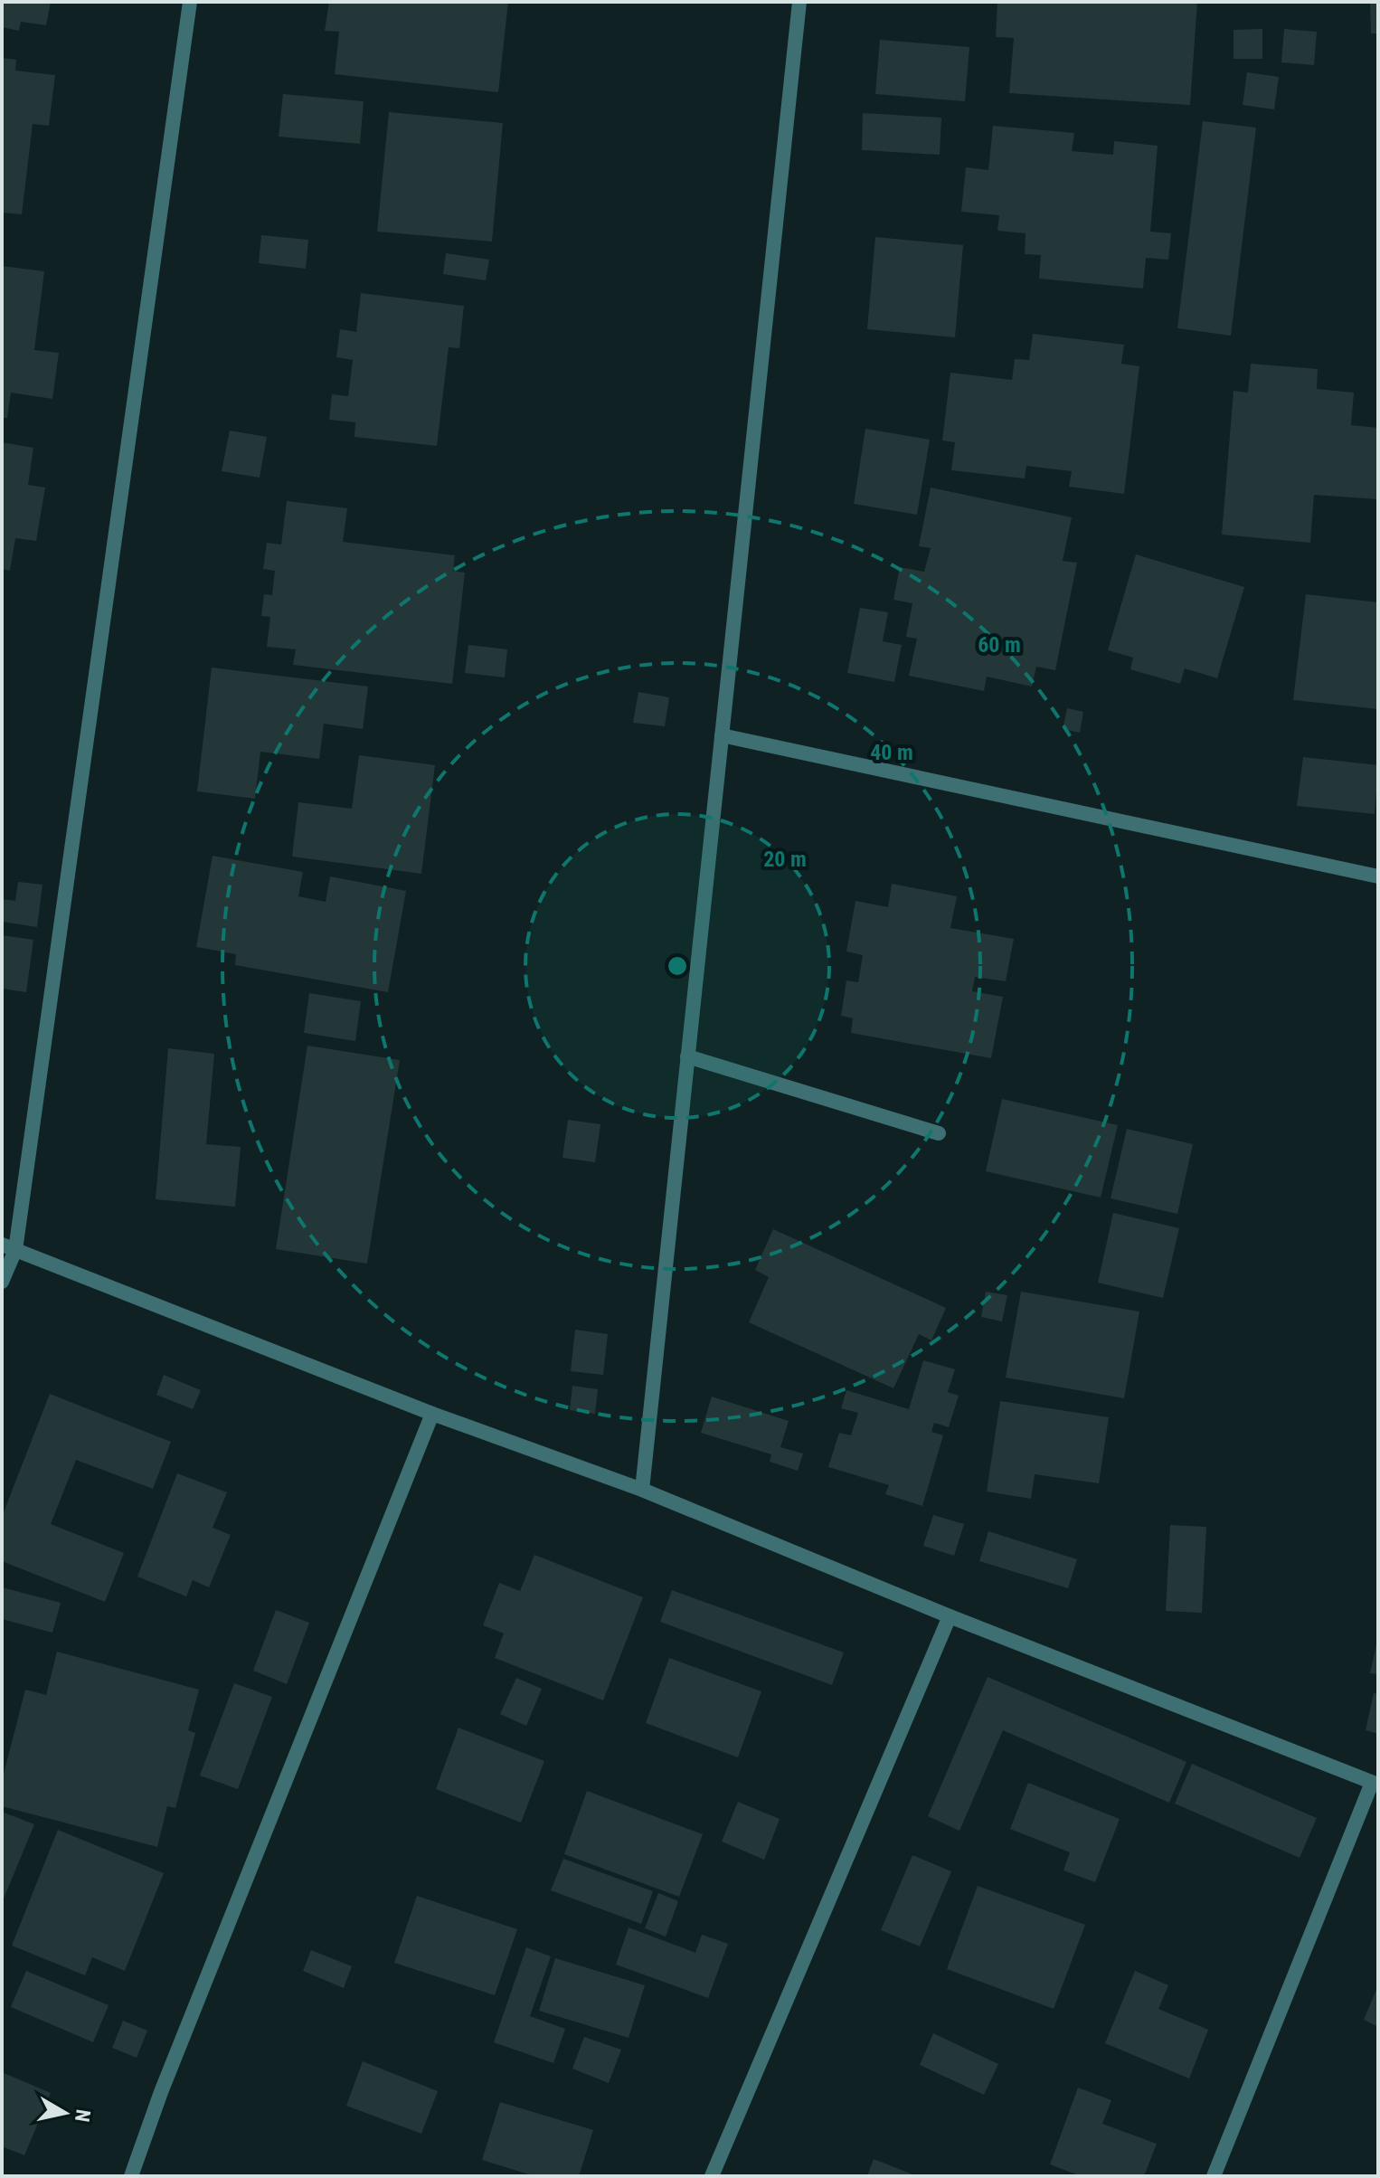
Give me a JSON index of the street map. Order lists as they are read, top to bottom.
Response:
{
  "north": "right",
  "rings": ["60 m", "40 m", "20 m"]
}
